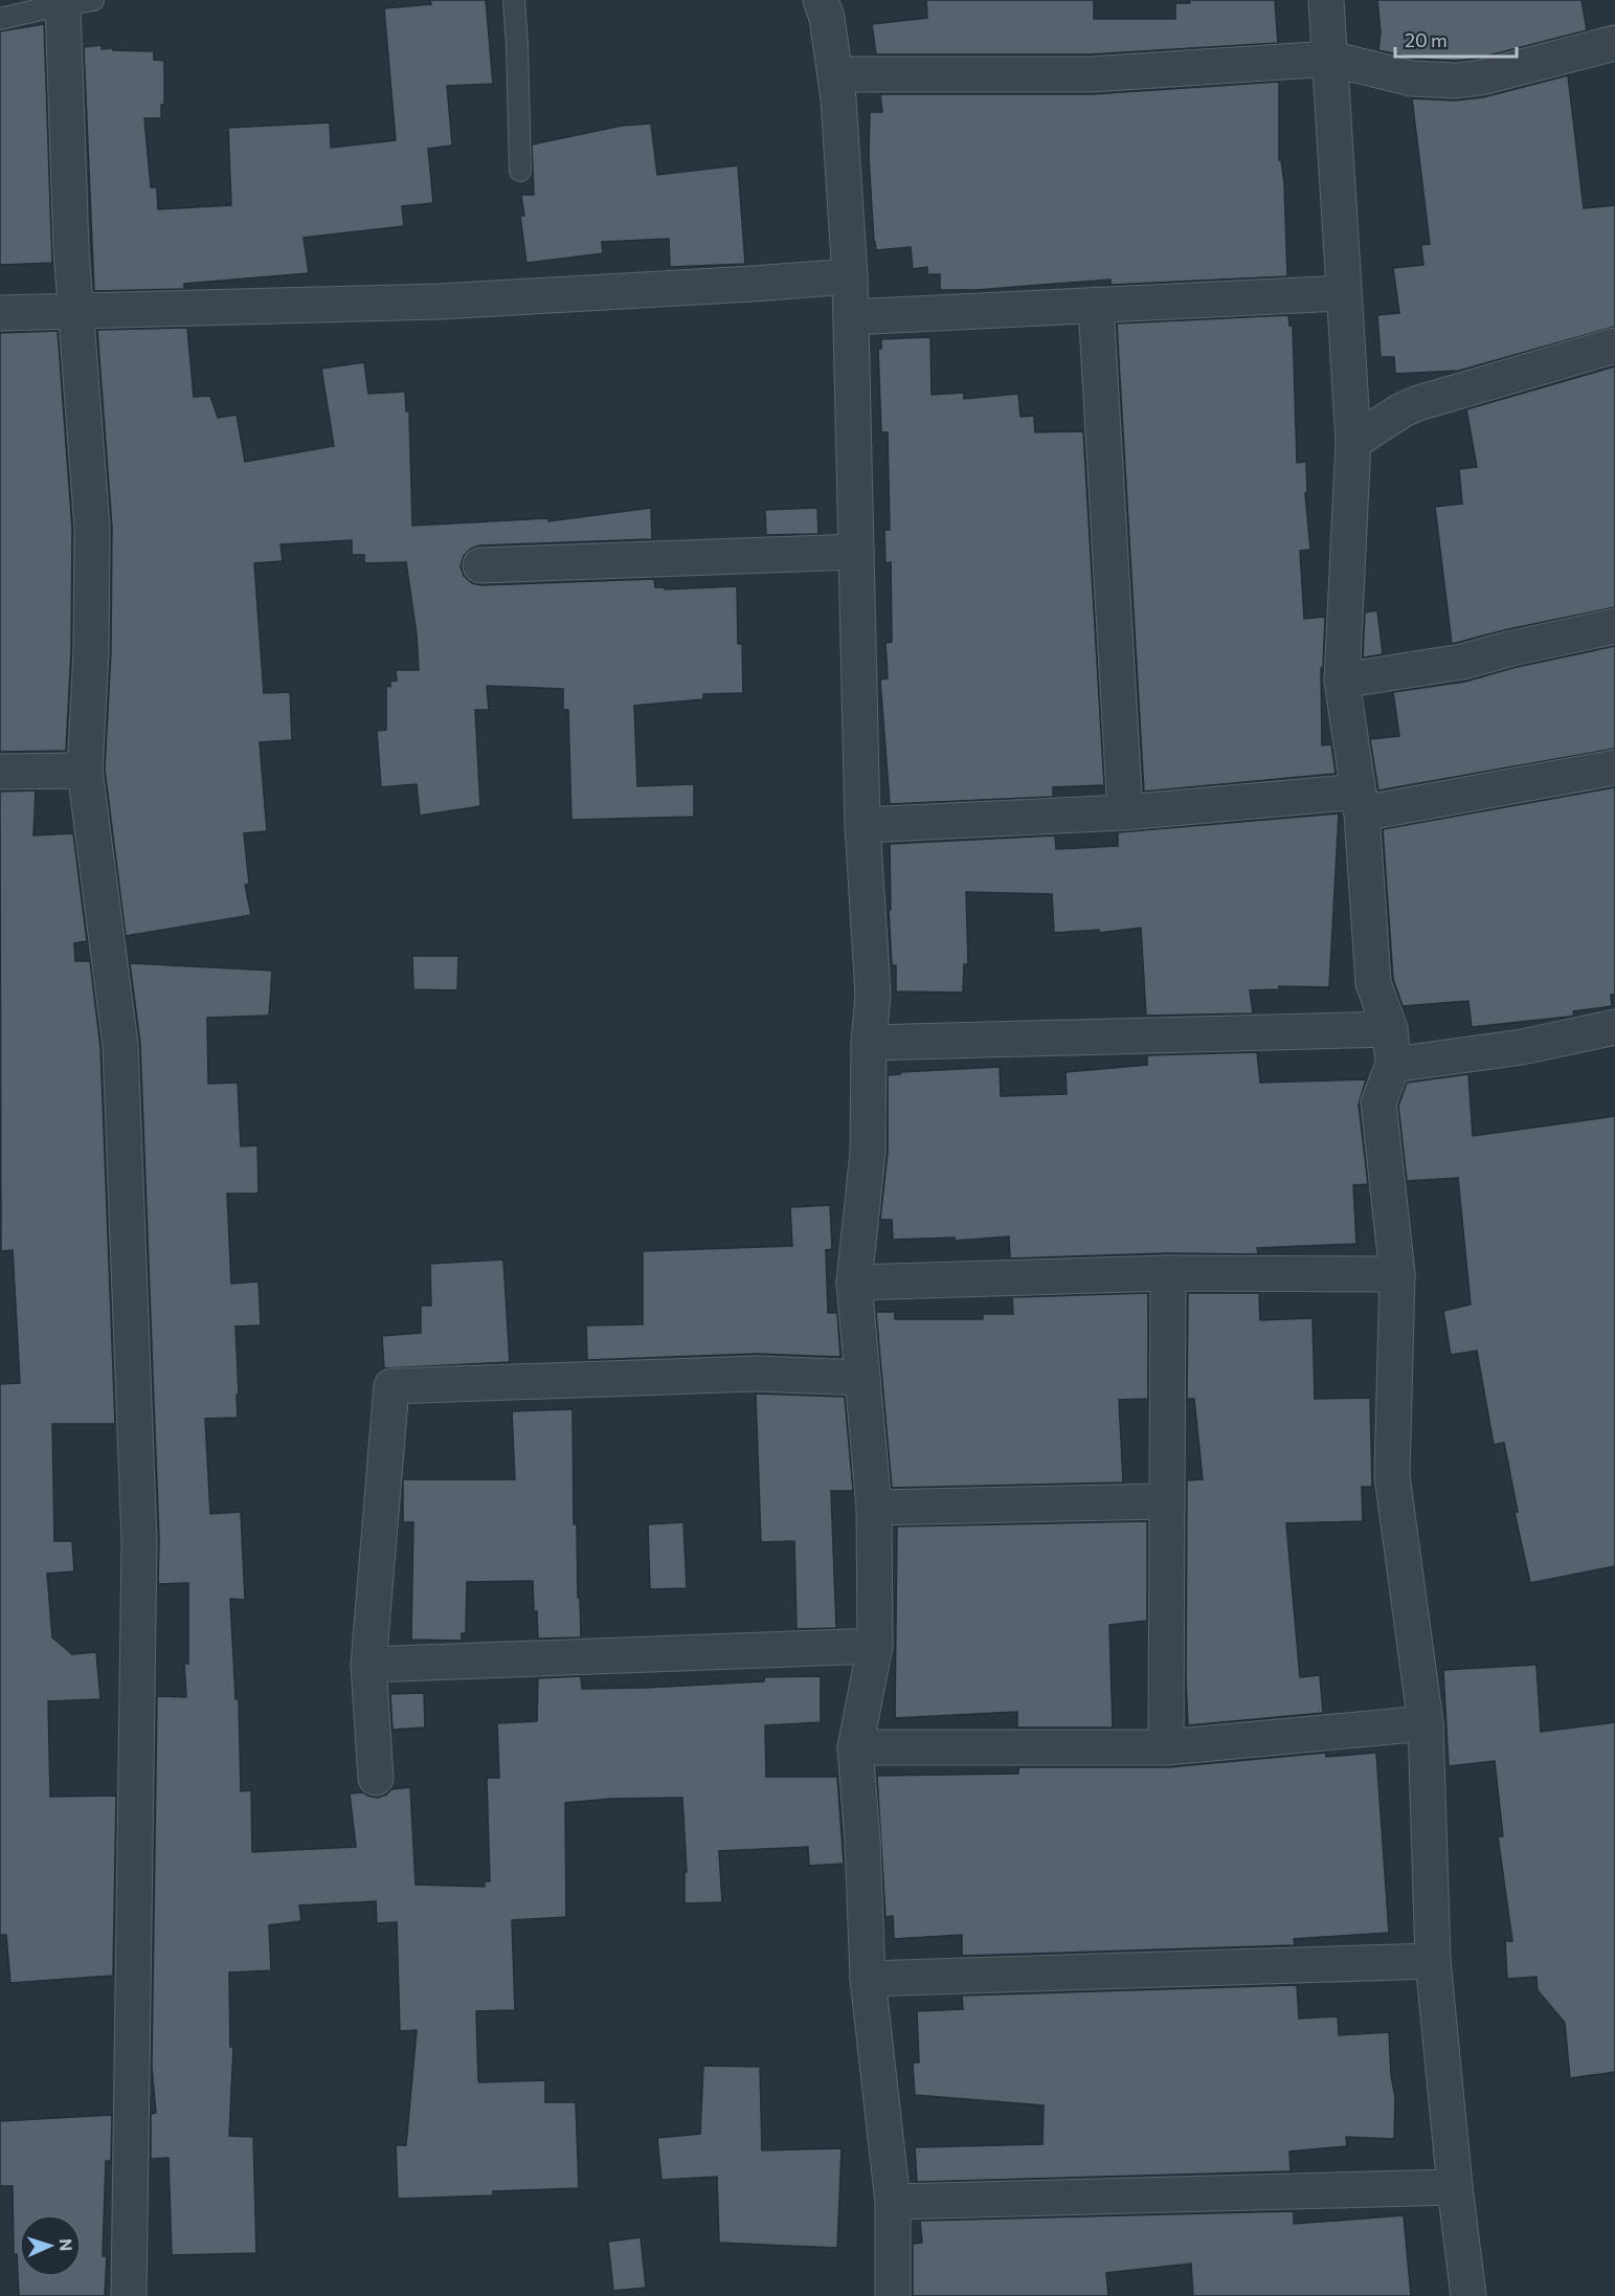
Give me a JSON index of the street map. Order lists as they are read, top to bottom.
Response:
{
  "scale_bar": "20 m",
  "north": "right"
}
